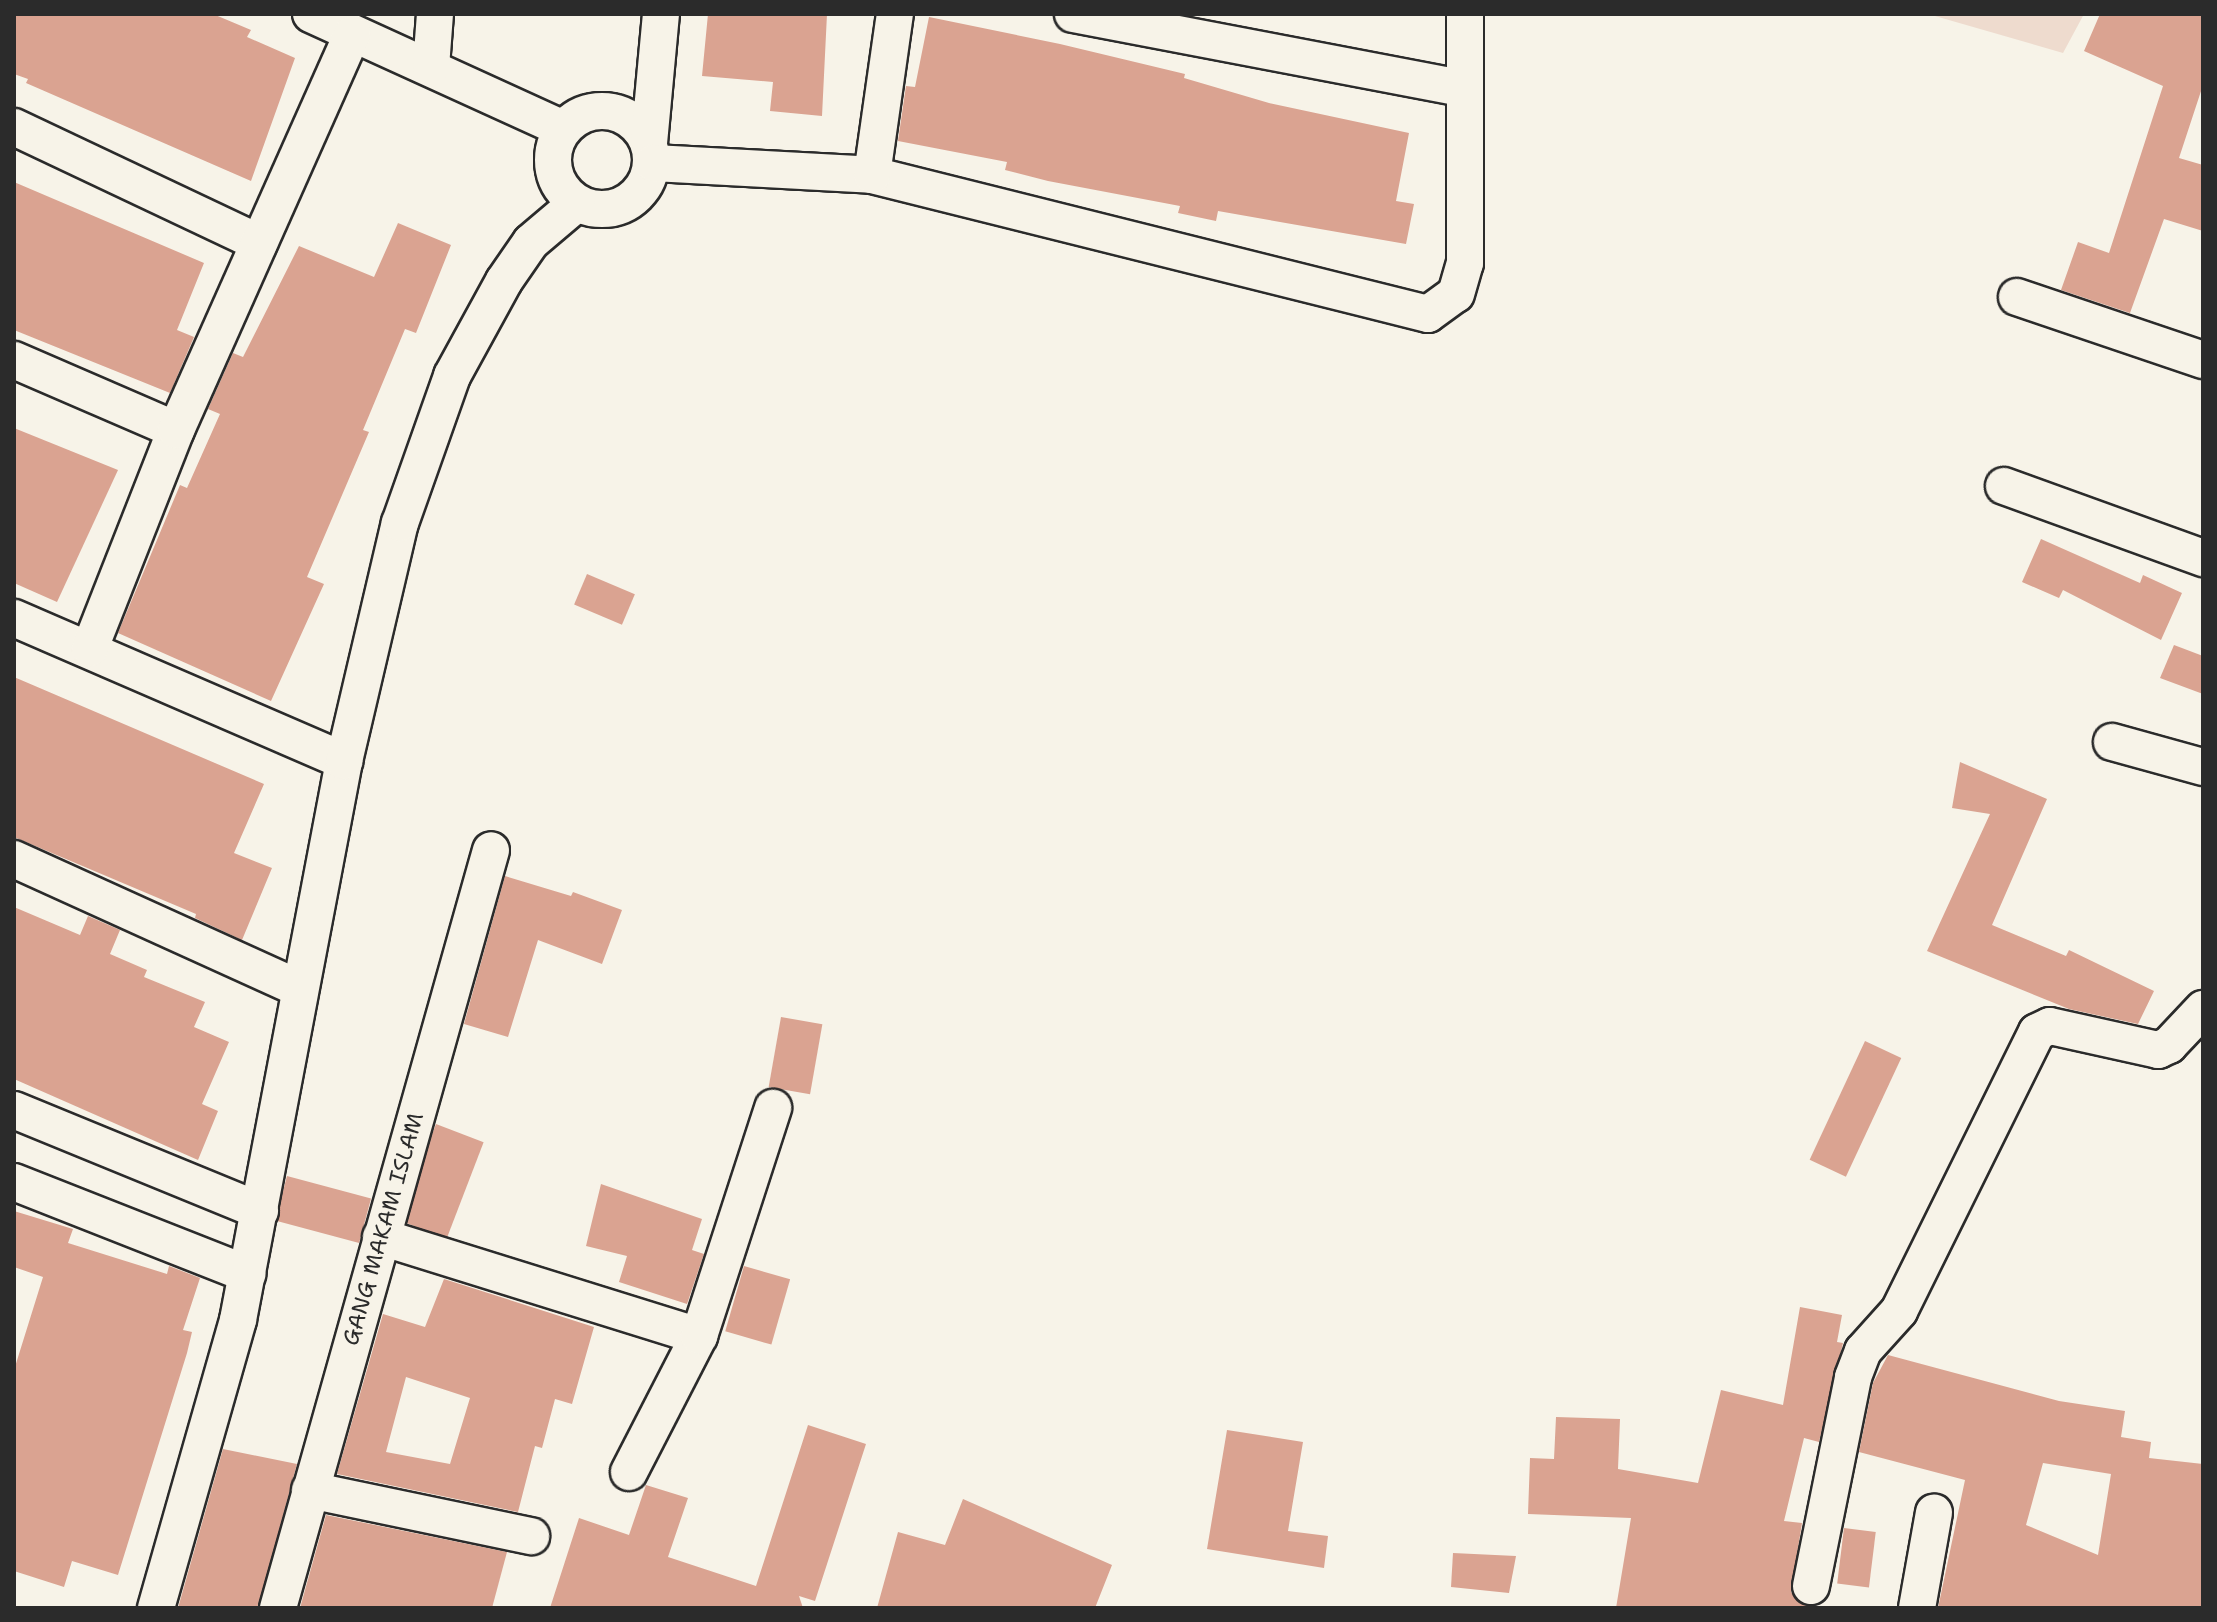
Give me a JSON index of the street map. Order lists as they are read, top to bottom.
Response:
{
  "streets": {
    "street": ["GANG MAKAM ISLAM"]
  }
}
